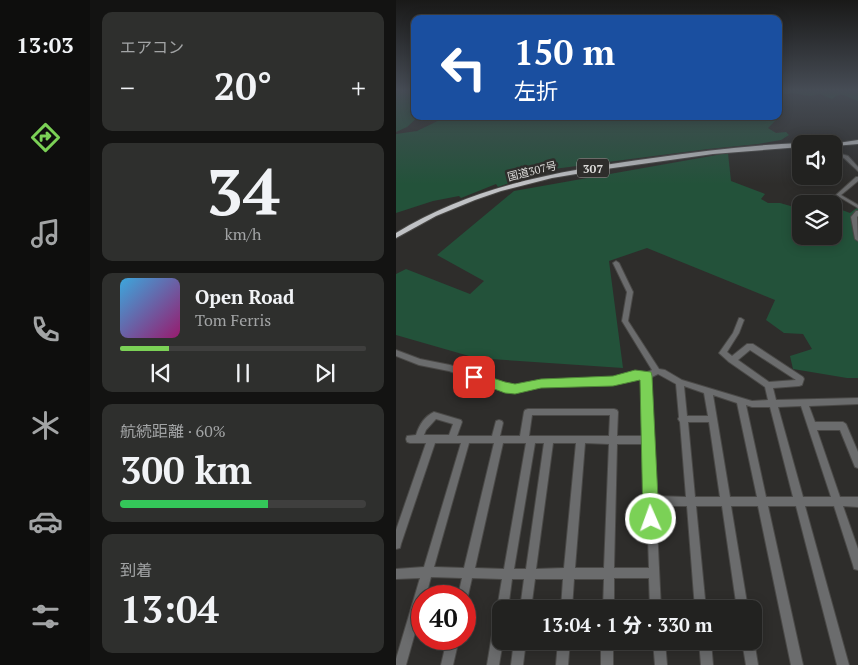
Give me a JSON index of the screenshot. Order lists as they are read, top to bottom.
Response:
{
  "streets": {
    "highway": ["307", "国道307号"]
  },
  "page": {
    "tabs": "13:03",
    "tile": [
      "エアコン",
      ["34", "km/h"],
      ["航続距離 · 60%", "300 km"],
      ["到着", "13:04"]
    ],
    "turn": ["150 m", "左折"],
    "heat": ["−", "20°", "+"],
    "song": ["Open Road", "Tom Ferris"],
    "limit": "40",
    "trip": "13:04 · 1 分 · 330 m"
  }
}
